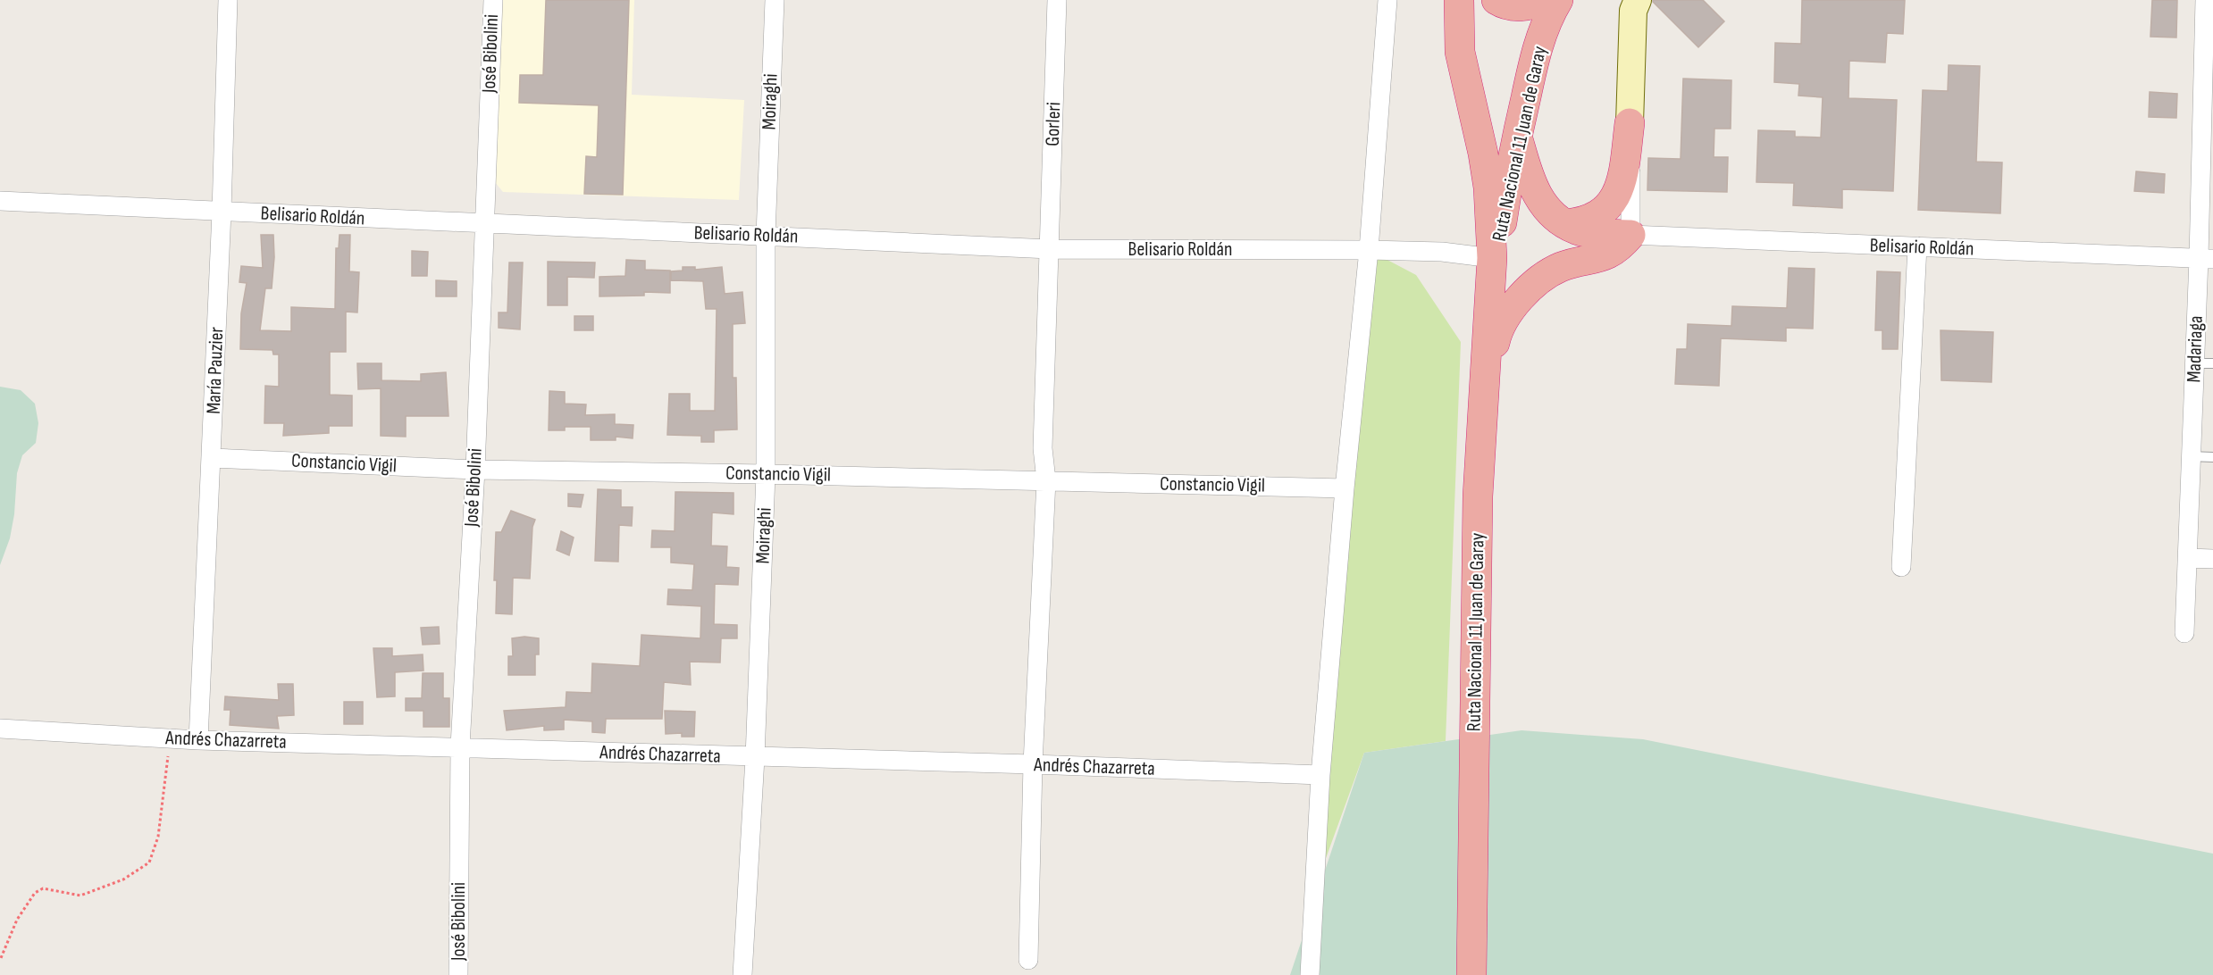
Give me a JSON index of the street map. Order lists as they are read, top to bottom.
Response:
{
  "streets": {
    "highway": ["Ruta Nacional 11 Juan de Garay"],
    "street": [
      "José Bibolini",
      "Moiraghi",
      "Gorleri",
      "Belisario Roldán",
      "Madariaga",
      "María Pauzier",
      "Constancio Vigil",
      "Andrés Chazarreta"
    ]
  },
  "crossings": [
    ["José Bibolini", "Belisario Roldán"],
    ["José Bibolini", "Constancio Vigil"],
    ["José Bibolini", "Andrés Chazarreta"],
    ["Moiraghi", "Belisario Roldán"],
    ["Moiraghi", "Constancio Vigil"],
    ["Moiraghi", "Andrés Chazarreta"],
    ["Gorleri", "Belisario Roldán"],
    ["Gorleri", "Constancio Vigil"],
    ["Gorleri", "Andrés Chazarreta"],
    ["Ruta Nacional 11 Juan de Garay", "Belisario Roldán"],
    ["Belisario Roldán", "Madariaga"],
    ["Belisario Roldán", "María Pauzier"],
    ["María Pauzier", "Constancio Vigil"],
    ["María Pauzier", "Andrés Chazarreta"]
  ]
}
